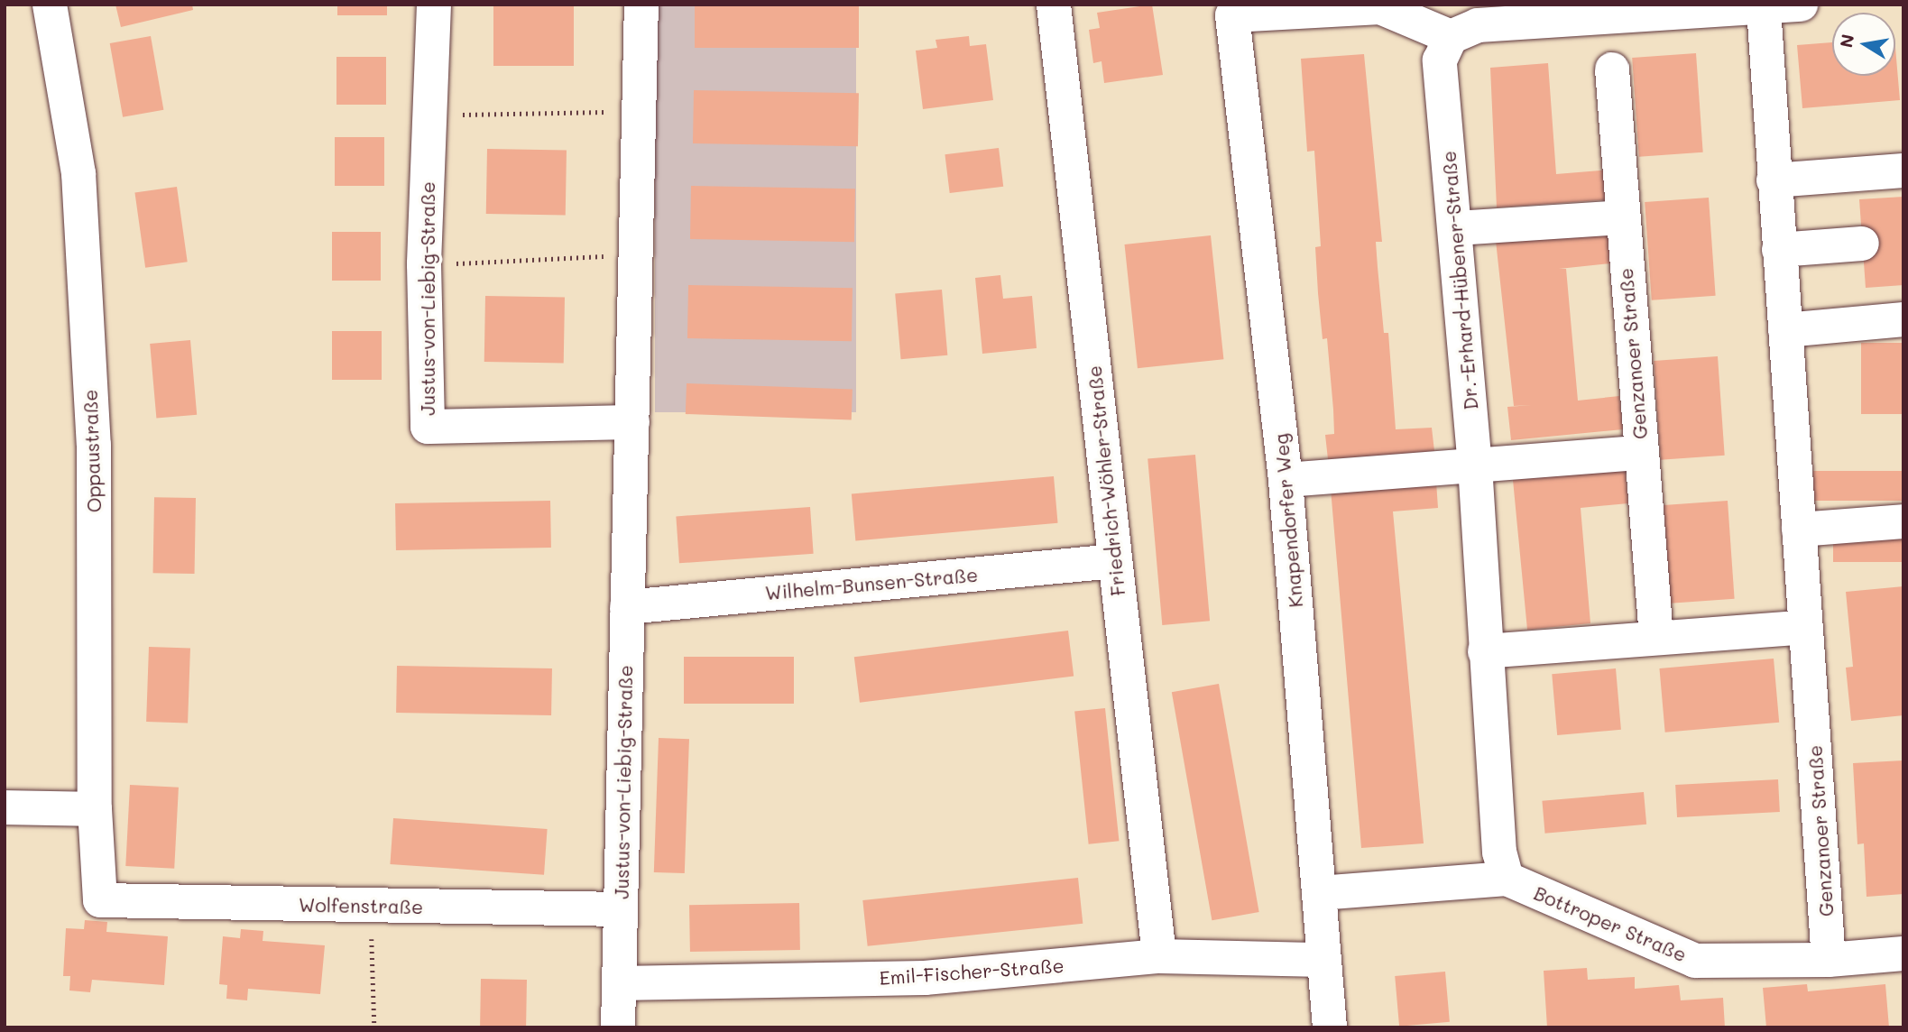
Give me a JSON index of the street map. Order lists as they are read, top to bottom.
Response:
{
  "streets": {
    "street": [
      "Dr.-Erhard-Hübener-Straße",
      "Justus-von-Liebig-Straße",
      "Genzanoer Straße",
      "Oppaustraße",
      "Friedrich-Wöhler-Straße",
      "Knapendorfer Weg",
      "Wilhelm-Bunsen-Straße",
      "Wolfenstraße",
      "Bottroper Straße",
      "Emil-Fischer-Straße"
    ]
  },
  "crossings": [
    ["Dr.-Erhard-Hübener-Straße", "Bottroper Straße"],
    ["Justus-von-Liebig-Straße", "Wilhelm-Bunsen-Straße"],
    ["Justus-von-Liebig-Straße", "Wolfenstraße"],
    ["Justus-von-Liebig-Straße", "Emil-Fischer-Straße"],
    ["Genzanoer Straße", "Bottroper Straße"],
    ["Oppaustraße", "Wolfenstraße"],
    ["Friedrich-Wöhler-Straße", "Wilhelm-Bunsen-Straße"],
    ["Friedrich-Wöhler-Straße", "Emil-Fischer-Straße"],
    ["Knapendorfer Weg", "Bottroper Straße"],
    ["Knapendorfer Weg", "Emil-Fischer-Straße"]
  ],
  "north": "left"
}
